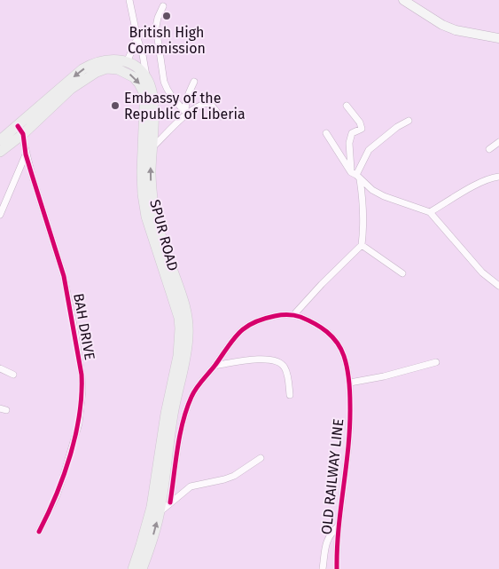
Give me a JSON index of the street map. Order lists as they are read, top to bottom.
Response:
{
  "streets": {
    "main road": ["SPUR ROAD"],
    "street": ["BAH DRIVE", "OLD RAILWAY LINE"]
  },
  "crossings": [
    ["SPUR ROAD", "BAH DRIVE"]
  ],
  "places": ["British High Commission", "Embassy of the Republic of Liberia"]
}
